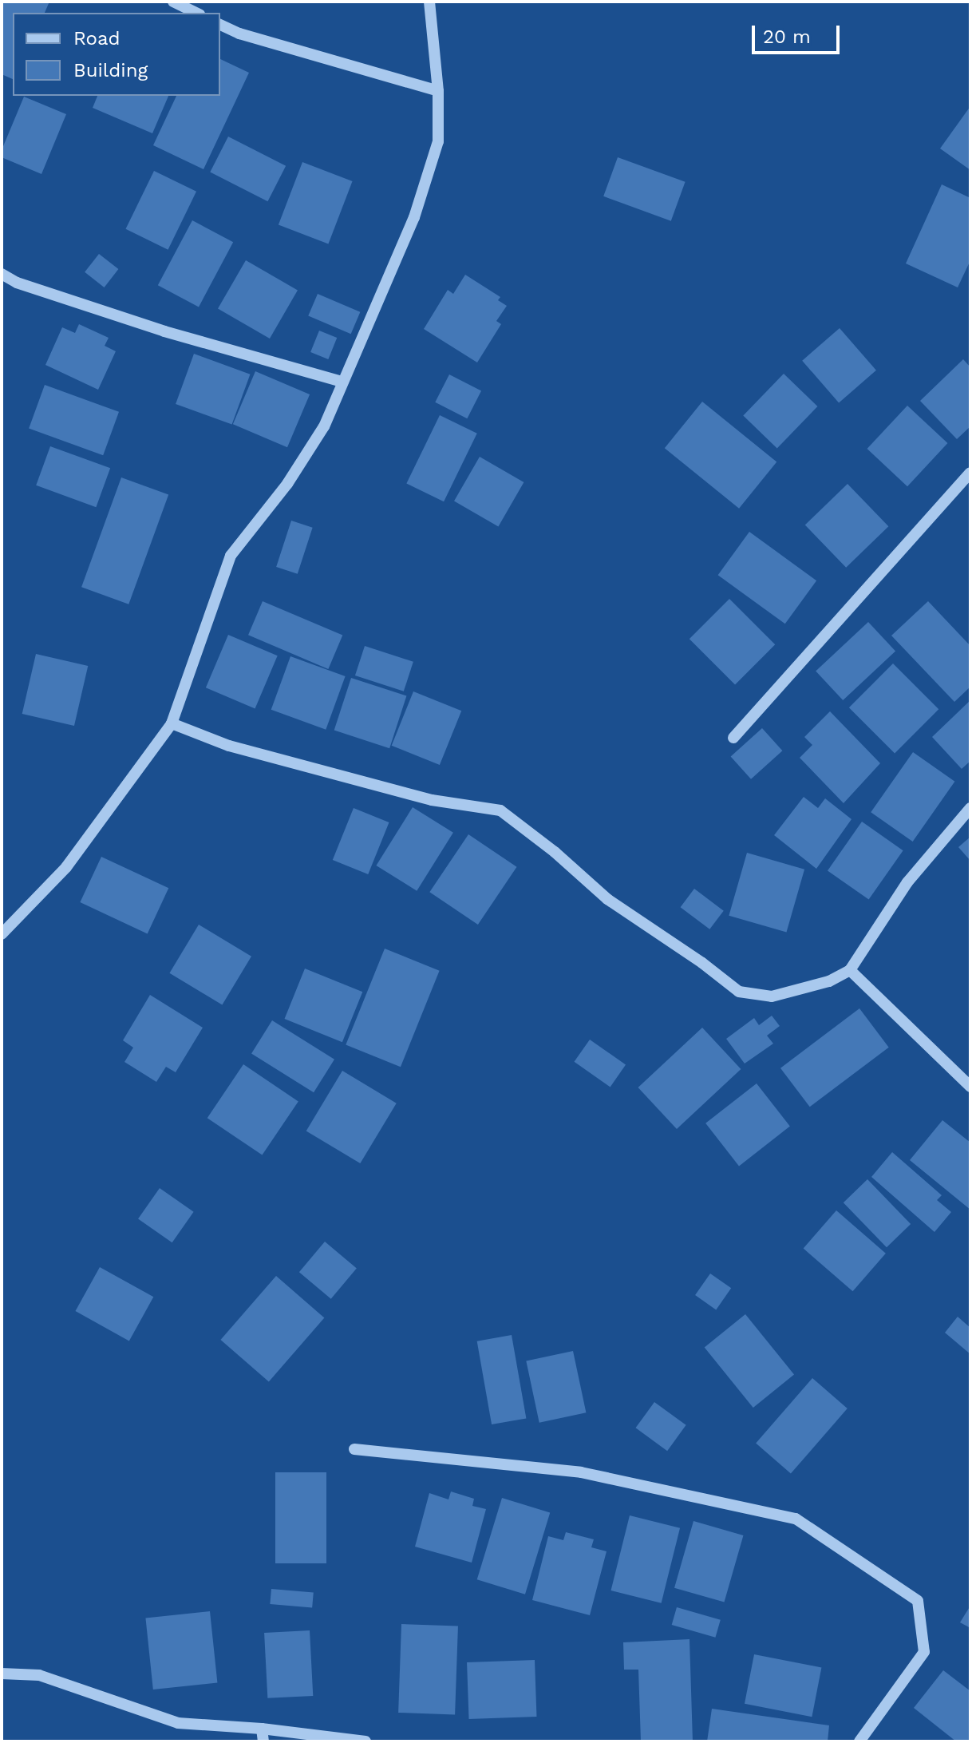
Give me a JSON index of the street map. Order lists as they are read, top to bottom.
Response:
{
  "legend": ["Road", "Building"],
  "scale_bar": "20 m"
}
